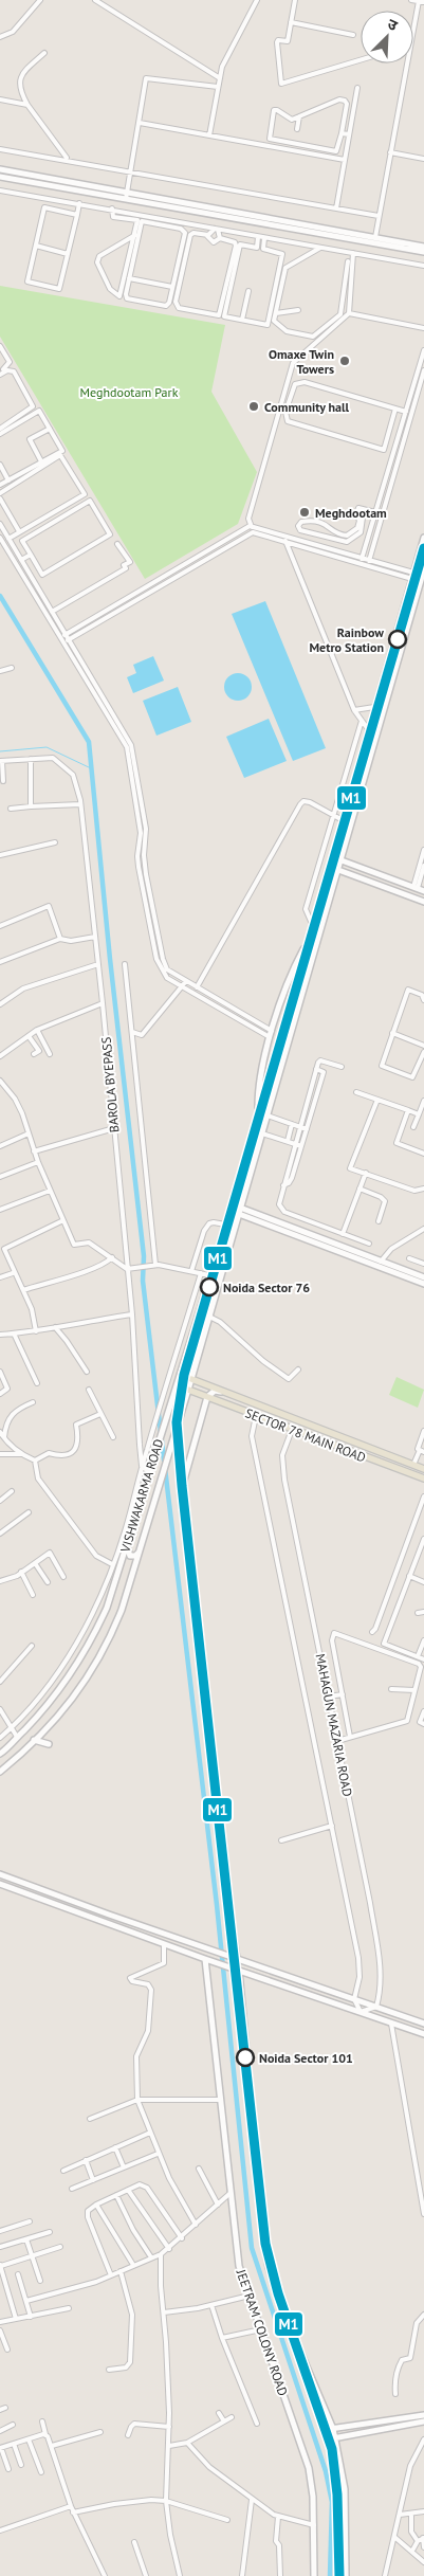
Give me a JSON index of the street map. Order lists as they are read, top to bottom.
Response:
{
  "streets": {
    "main road": ["SECTOR 78 MAIN ROAD"],
    "street": [
      "BAROLA BYEPASS",
      "VISHWAKARMA ROAD",
      "MAHAGUN MAZARIA ROAD",
      "JEETRAM COLONY ROAD"
    ]
  },
  "crossings": [
    ["SECTOR 78 MAIN ROAD", "VISHWAKARMA ROAD"],
    ["SECTOR 78 MAIN ROAD", "MAHAGUN MAZARIA ROAD"]
  ],
  "parks": ["Meghdootam Park"],
  "places": [
    "Omaxe Twin Towers",
    "Community hall",
    "Meghdootam",
    "Rainbow Metro Station",
    "Noida Sector 76",
    "Noida Sector 101"
  ],
  "lines": ["transit line M1"],
  "north": "top right"
}
